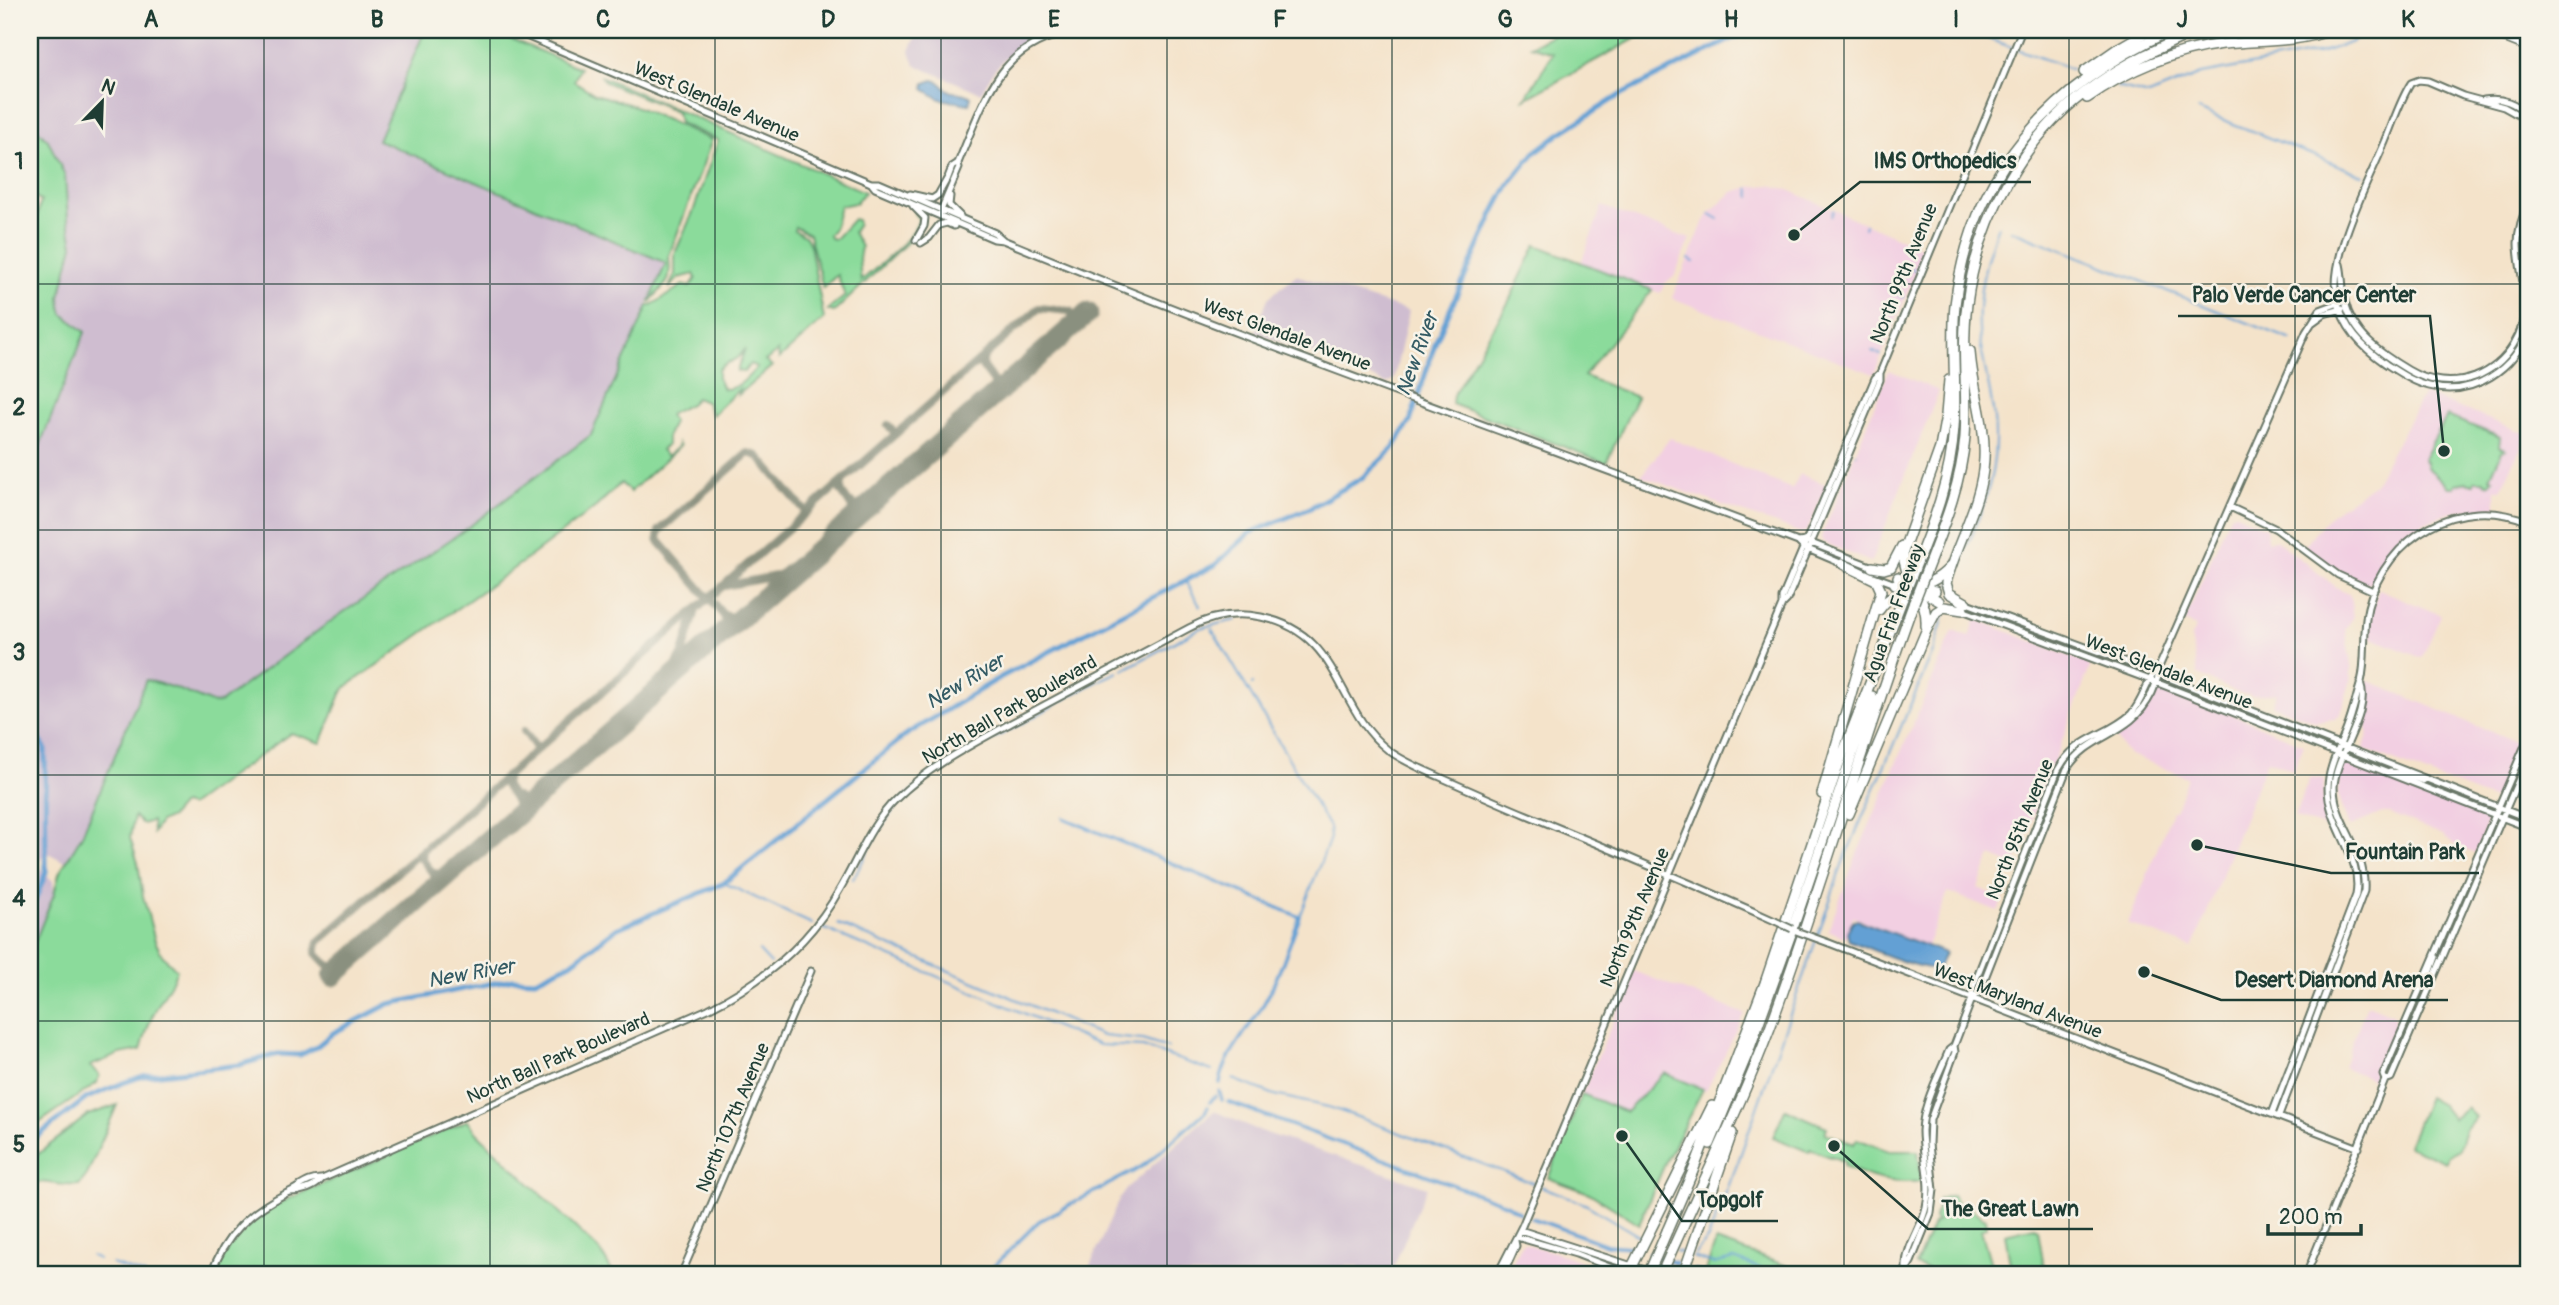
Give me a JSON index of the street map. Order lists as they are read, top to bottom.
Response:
{
  "streets": {
    "highway": ["Agua Fria Freeway"],
    "main road": [
      "West Glendale Avenue",
      "North 99th Avenue",
      "North Ball Park Boulevard",
      "North 95th Avenue",
      "West Maryland Avenue",
      "North 107th Avenue"
    ]
  },
  "crossings": [
    ["West Glendale Avenue", "North 99th Avenue"],
    ["West Glendale Avenue", "North 95th Avenue"],
    ["North 99th Avenue", "North Ball Park Boulevard"],
    ["North 99th Avenue", "West Maryland Avenue"],
    ["North Ball Park Boulevard", "West Maryland Avenue"],
    ["North 95th Avenue", "West Maryland Avenue"]
  ],
  "water": ["New River"],
  "places": [
    "IMS Orthopedics",
    "Palo Verde Cancer Center",
    "Fountain Park",
    "Desert Diamond Arena",
    "Topgolf",
    "The Great Lawn"
  ],
  "scale_bar": "200 m",
  "north": "top right",
  "grid": {
    "columns": [
      "A",
      "B",
      "C",
      "D",
      "E",
      "F",
      "G",
      "H",
      "I",
      "J",
      "K"
    ],
    "rows": [
      "1",
      "2",
      "3",
      "4",
      "5"
    ]
  }
}
